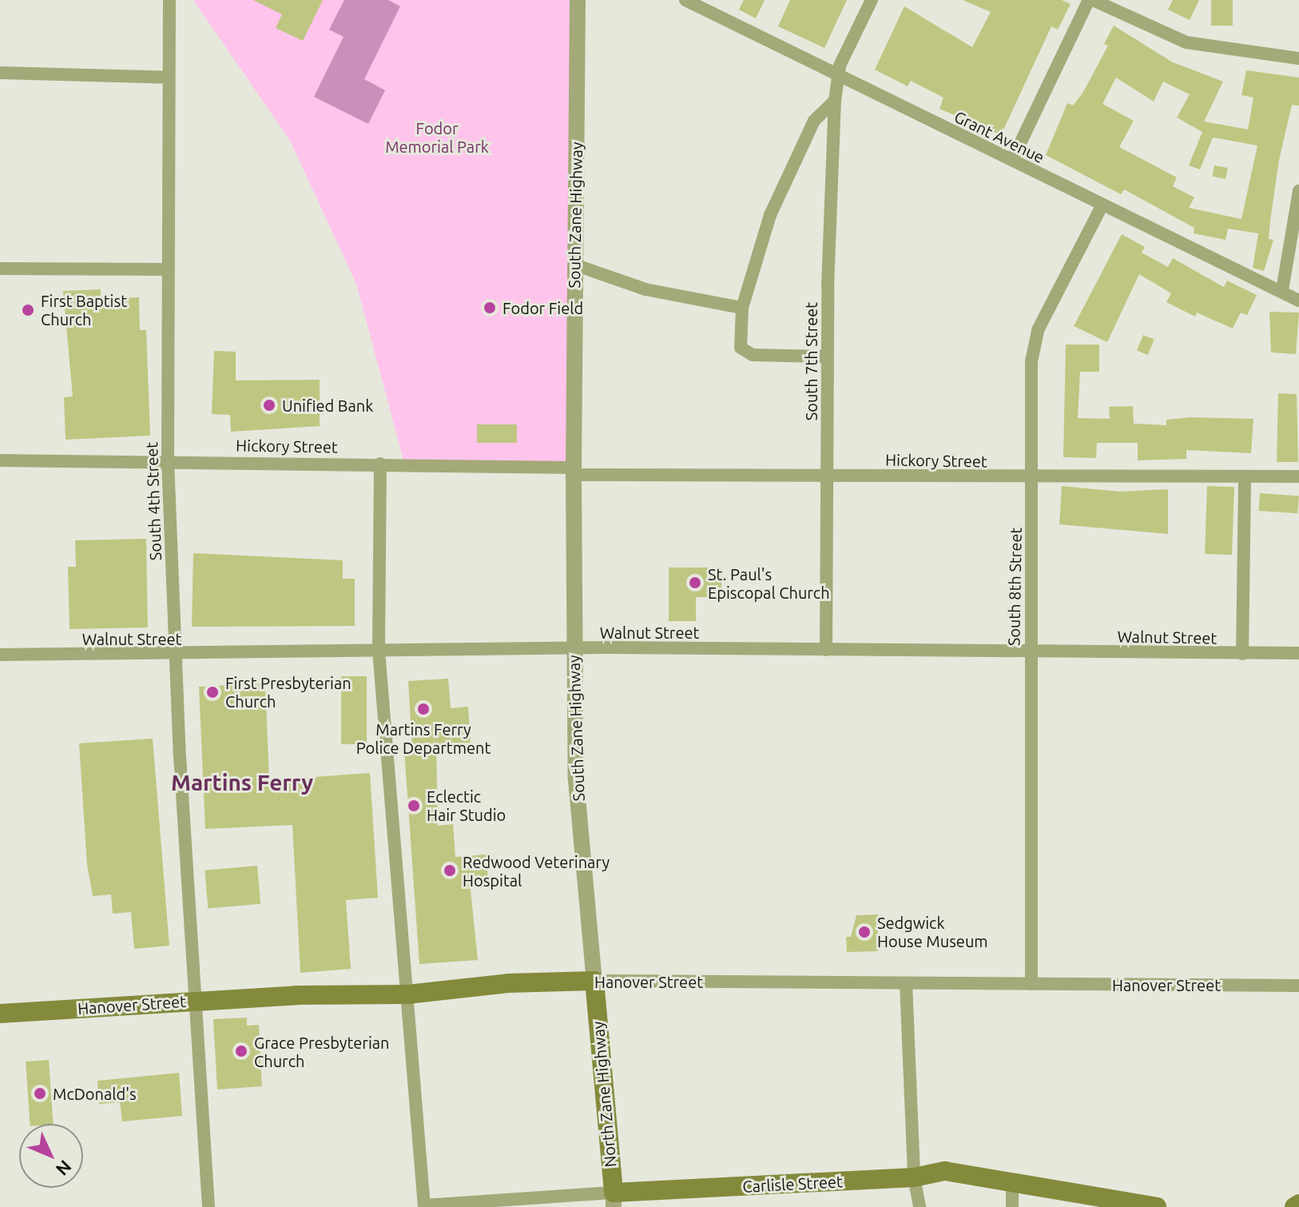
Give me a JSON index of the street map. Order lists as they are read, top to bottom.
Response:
{
  "streets": {
    "main road": ["Hanover Street", "North Zane Highway", "Carlisle Street"],
    "street": [
      "Grant Avenue",
      "South Zane Highway",
      "South 7th Street",
      "Hickory Street",
      "South 4th Street",
      "South 8th Street",
      "Walnut Street"
    ]
  },
  "crossings": [
    ["Grant Avenue", "South 7th Street"],
    ["Grant Avenue", "South 8th Street"],
    ["South Zane Highway", "Hickory Street"],
    ["South Zane Highway", "Walnut Street"],
    ["South Zane Highway", "Hanover Street"],
    ["South Zane Highway", "North Zane Highway"],
    ["South 7th Street", "Hickory Street"],
    ["South 7th Street", "Walnut Street"],
    ["Hickory Street", "South 4th Street"],
    ["Hickory Street", "South 8th Street"],
    ["South 4th Street", "Walnut Street"],
    ["South 4th Street", "Hanover Street"],
    ["South 8th Street", "Walnut Street"],
    ["South 8th Street", "Hanover Street"],
    ["Hanover Street", "North Zane Highway"],
    ["North Zane Highway", "Carlisle Street"]
  ],
  "districts": ["Martins Ferry"],
  "parks": ["Fodor Memorial Park"],
  "places": [
    "Fodor Field",
    "First Baptist Church",
    "Unified Bank",
    "St. Paul's Episcopal Church",
    "First Presbyterian Church",
    "Martins Ferry Police Department",
    "Eclectic Hair Studio",
    "Redwood Veterinary Hospital",
    "Sedgwick House Museum",
    "Grace Presbyterian Church",
    "McDonald's"
  ],
  "north": "bottom right"
}
